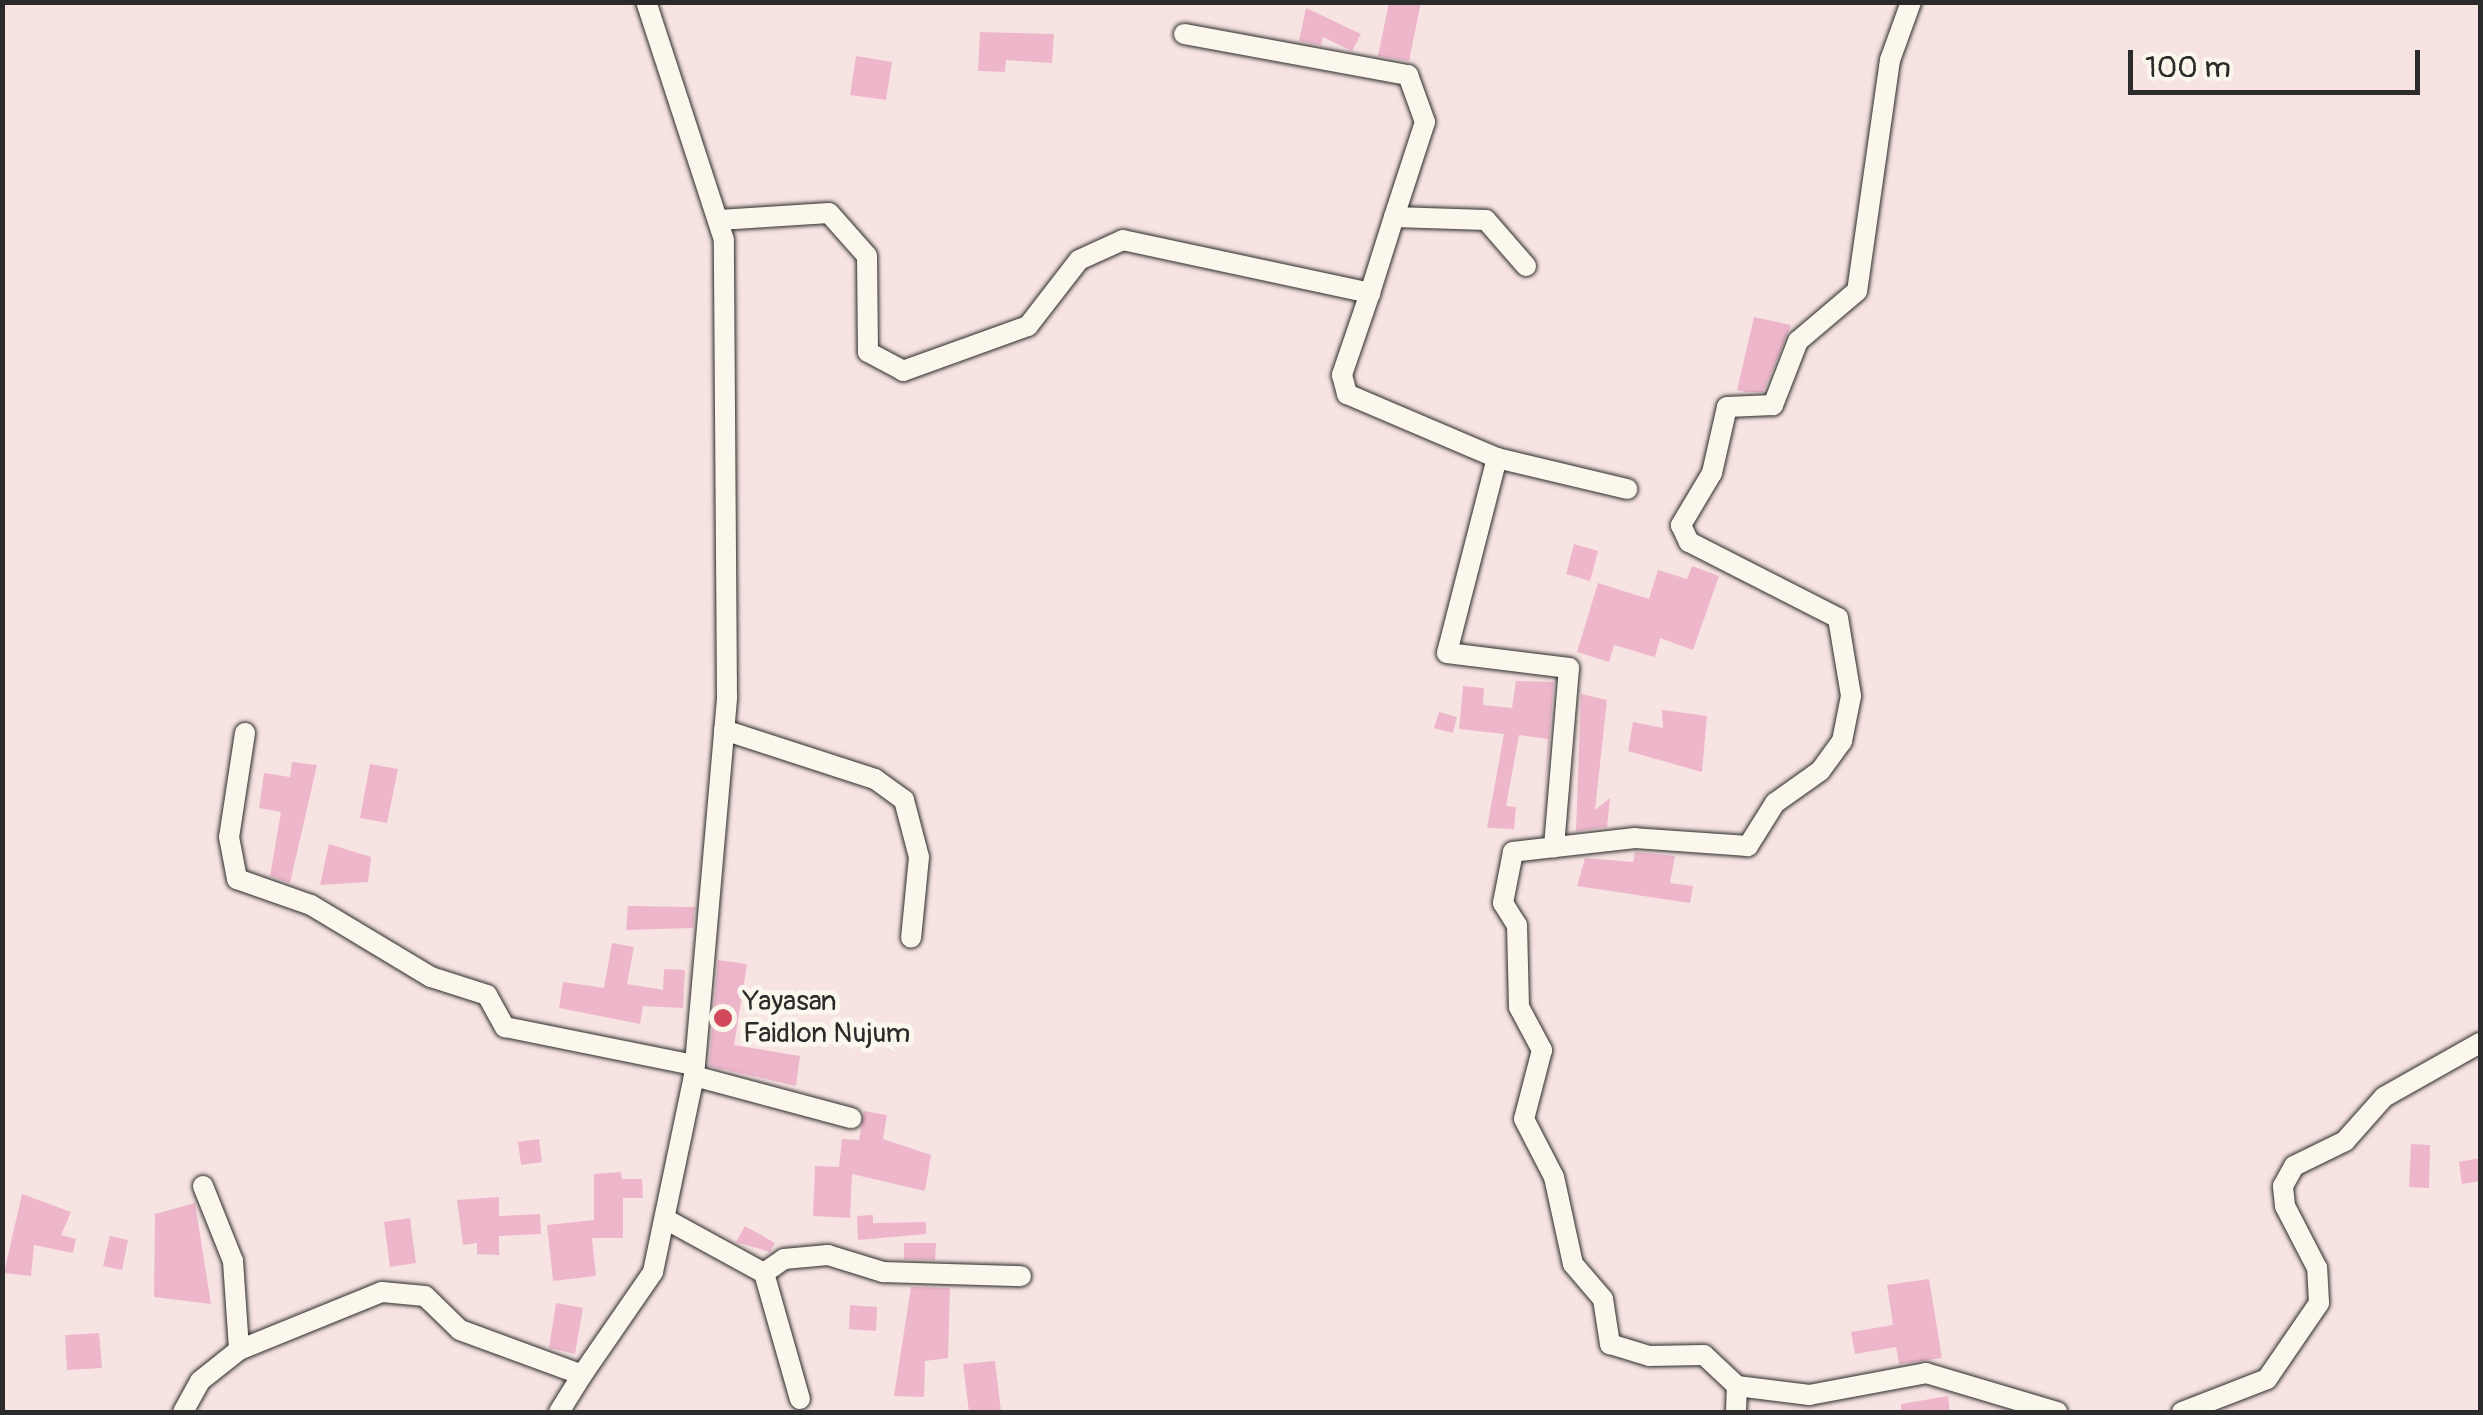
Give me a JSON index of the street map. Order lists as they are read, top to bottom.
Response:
{
  "places": ["Yayasan Faidlon Nujum"],
  "scale_bar": "100 m"
}
